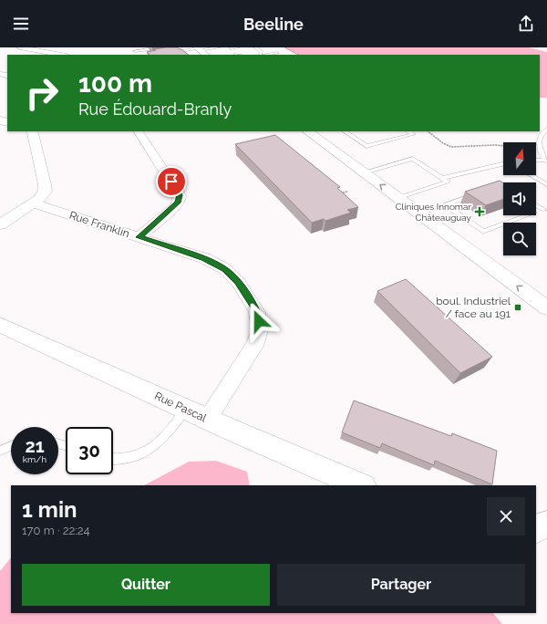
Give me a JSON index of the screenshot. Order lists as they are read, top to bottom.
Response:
{
  "streets": {
    "street": ["Rue Franklin", "Rue Pascal"]
  },
  "crossings": [
    ["Rue Franklin", "Rue Pascal"]
  ],
  "places": {
    "health": ["Cliniques Innomar Châteauguay"],
    "transit": ["boul. Industriel / face au 191"]
  },
  "north": "top",
  "page": {
    "header": "Beeline",
    "turn": ["100 m", "Rue Édouard-Branly"],
    "speed": "21 km/h",
    "limit": "30",
    "heading": ["1 min", "170 m · 22:24"],
    "buttons": ["Quitter", "Partager"]
  }
}
